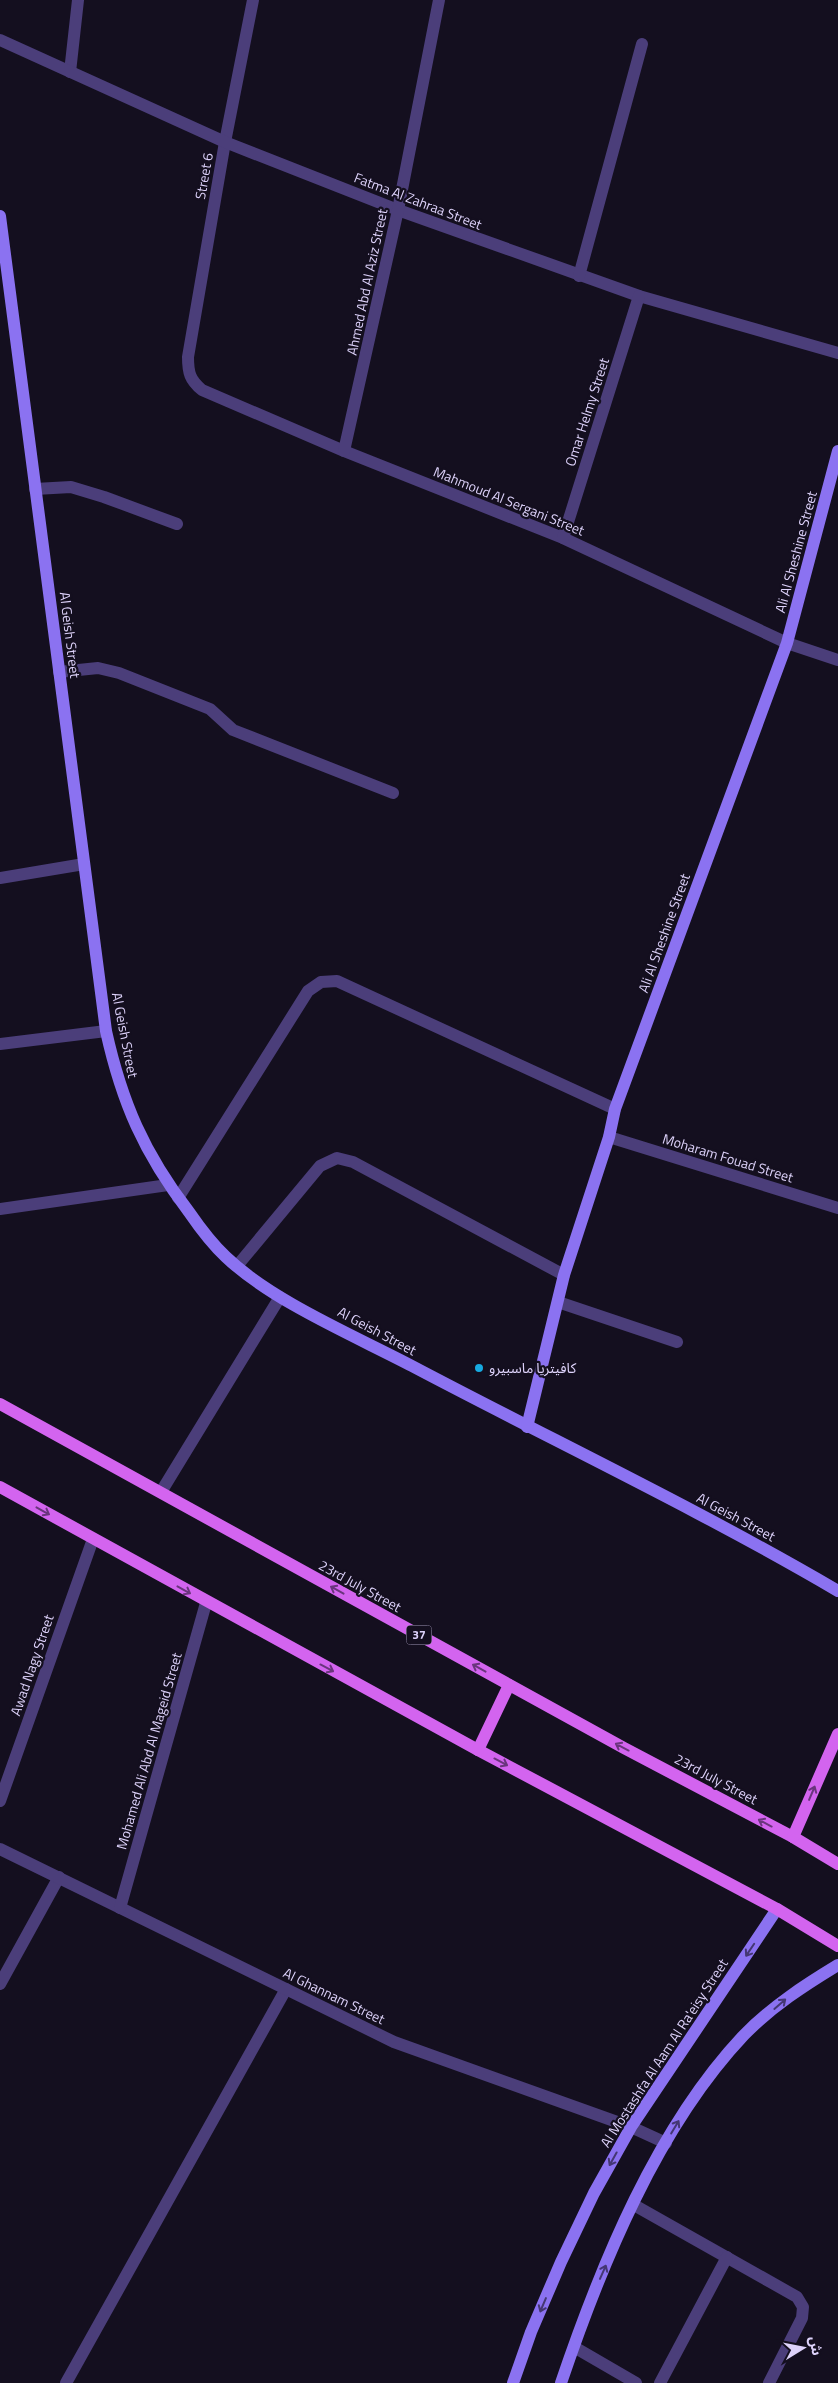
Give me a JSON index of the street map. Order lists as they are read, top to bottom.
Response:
{
  "streets": {
    "main road": ["23rd July Street", "37"],
    "street": [
      "Street 6",
      "Fatma Al Zahraa Street",
      "Ahmed Abd Al Aziz Street",
      "Omar Helmy Street",
      "Mahmoud Al Sergani Street",
      "Ali Al Sheshine Street",
      "Al Geish Street",
      "Moharam Fouad Street",
      "Awad Nagy Street",
      "Mohamed Ali Abd Al Mageid Street",
      "Al Ghannam Street",
      "Al Mostashfa Al Aam Al Ra'eisy Street"
    ]
  },
  "crossings": [
    ["Street 6", "Fatma Al Zahraa Street"],
    ["Street 6", "Mahmoud Al Sergani Street"],
    ["Fatma Al Zahraa Street", "Ahmed Abd Al Aziz Street"],
    ["Fatma Al Zahraa Street", "Omar Helmy Street"],
    ["Ahmed Abd Al Aziz Street", "Mahmoud Al Sergani Street"],
    ["Omar Helmy Street", "Mahmoud Al Sergani Street"],
    ["Mahmoud Al Sergani Street", "Ali Al Sheshine Street"],
    ["Ali Al Sheshine Street", "Al Geish Street"],
    ["Ali Al Sheshine Street", "Moharam Fouad Street"],
    ["Mohamed Ali Abd Al Mageid Street", "Al Ghannam Street"],
    ["Al Ghannam Street", "Al Mostashfa Al Aam Al Ra'eisy Street"]
  ],
  "places": ["كافيتريا ماسبيرو"],
  "north": "right"
}
